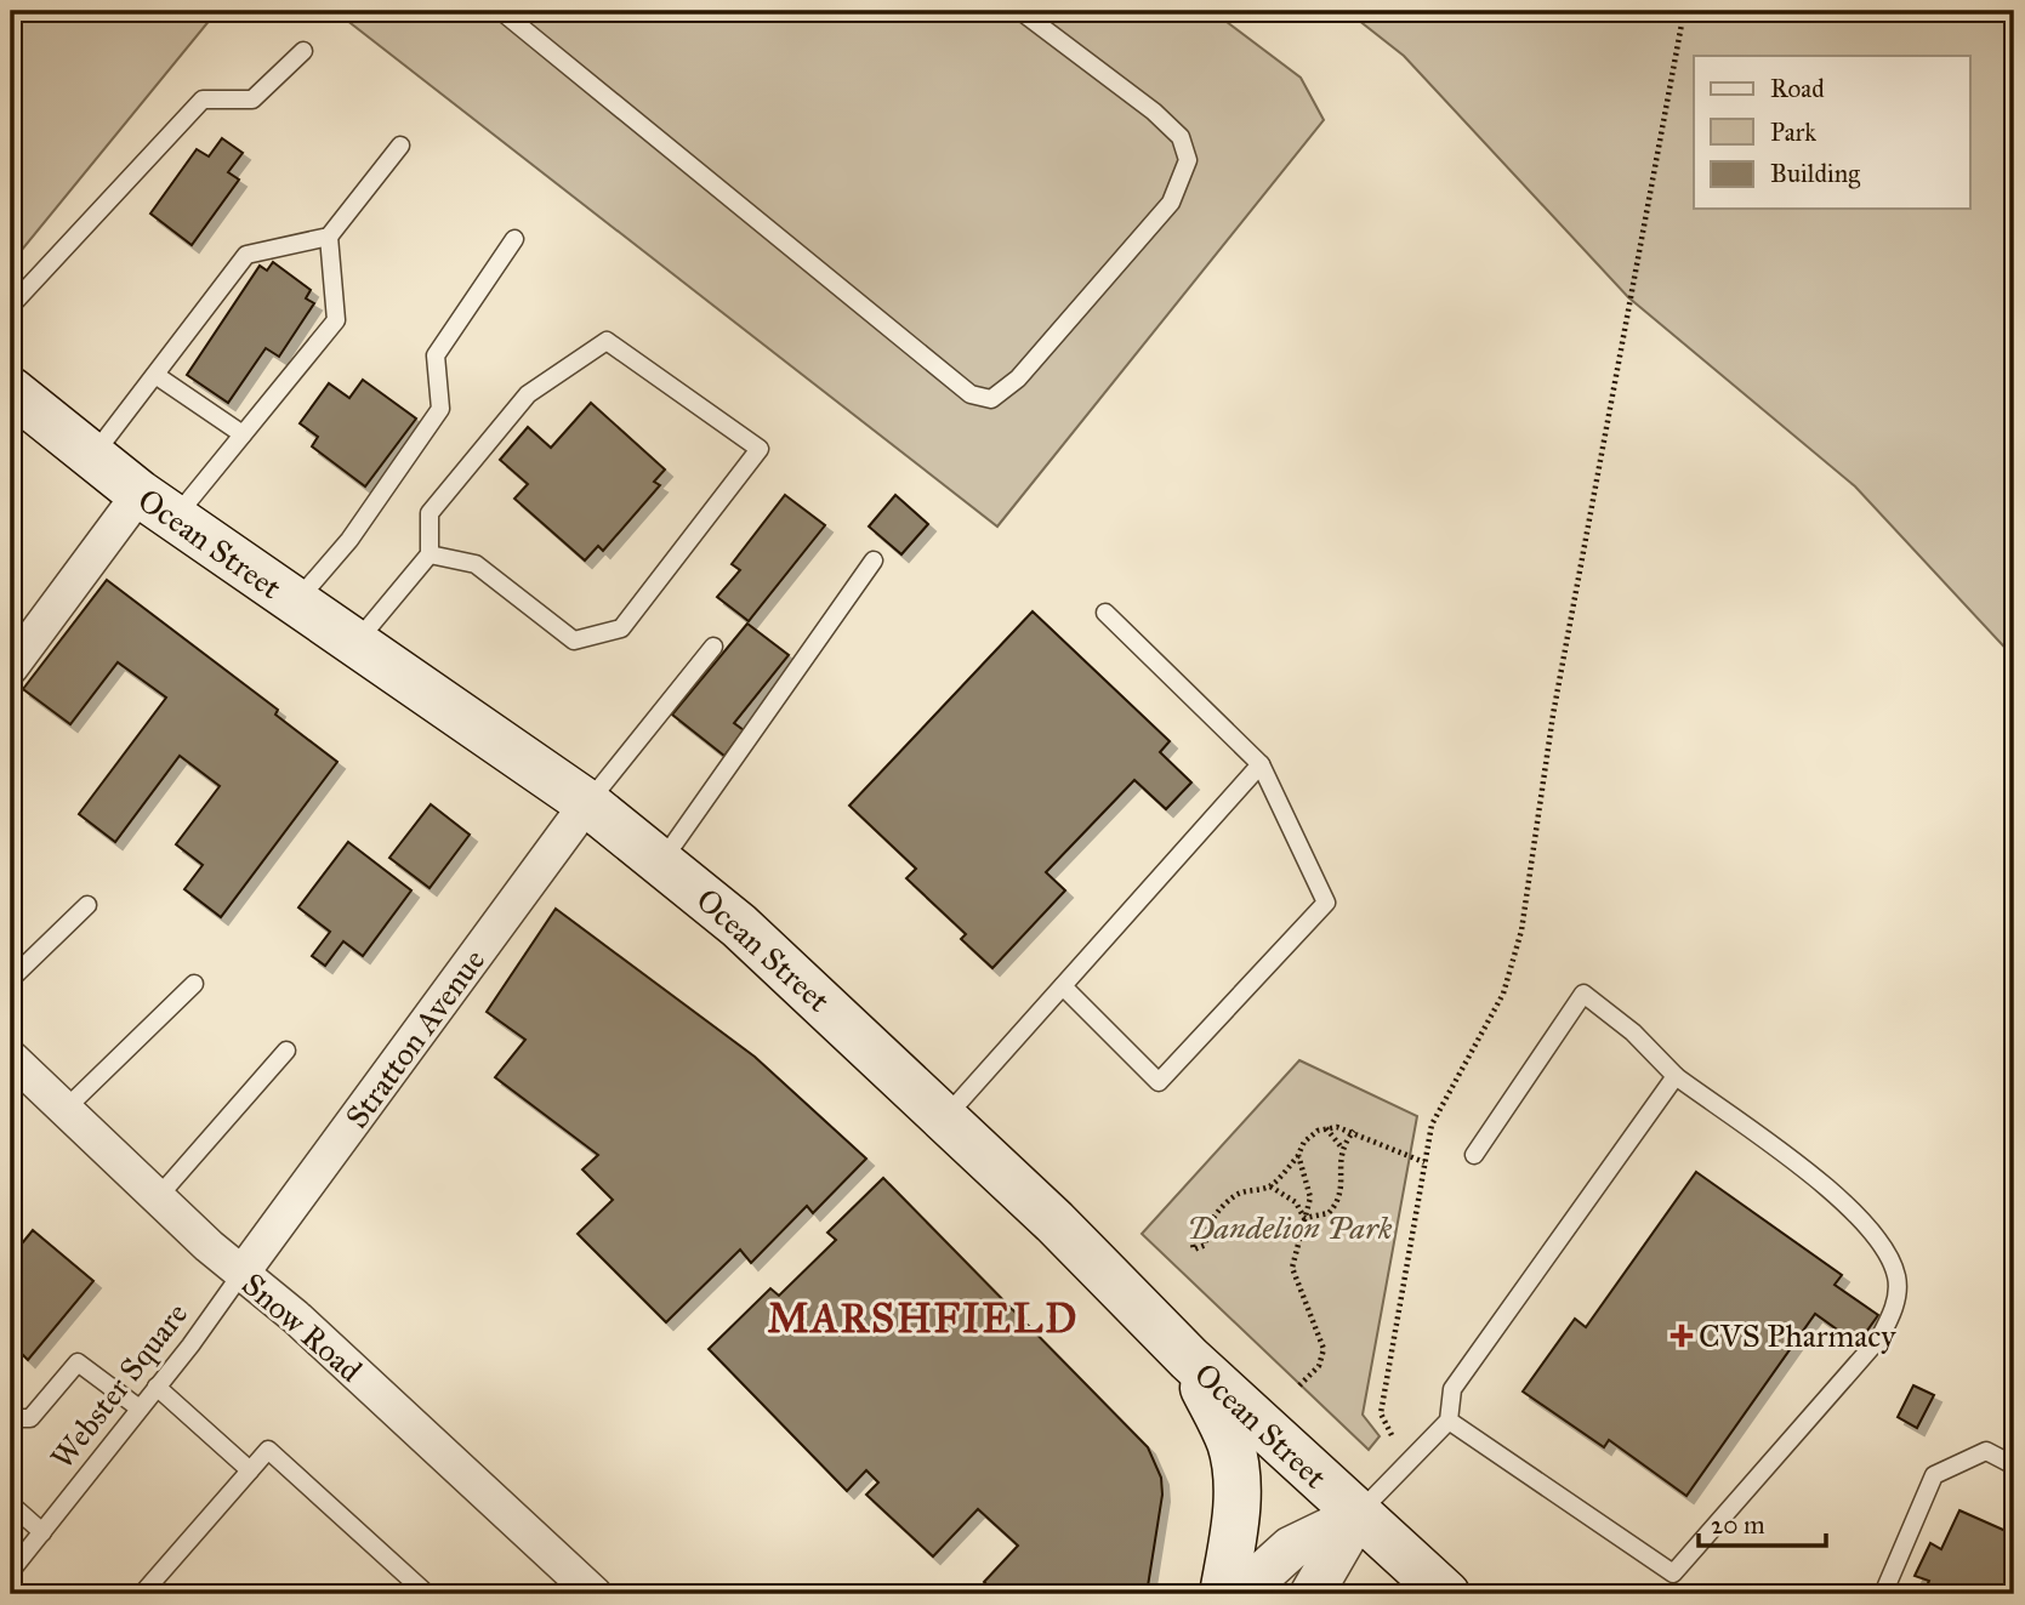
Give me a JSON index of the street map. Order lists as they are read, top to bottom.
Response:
{
  "streets": {
    "main road": ["Ocean Street"],
    "street": ["Stratton Avenue", "Snow Road"],
    "lane": ["Webster Square"]
  },
  "crossings": [
    ["Ocean Street", "Stratton Avenue"],
    ["Stratton Avenue", "Snow Road"],
    ["Stratton Avenue", "Webster Square"],
    ["Snow Road", "Webster Square"]
  ],
  "districts": ["MARSHFIELD"],
  "parks": ["Dandelion Park"],
  "places": {
    "health": ["CVS Pharmacy"]
  },
  "legend": ["Road", "Park", "Building"],
  "scale_bar": "20 m"
}
